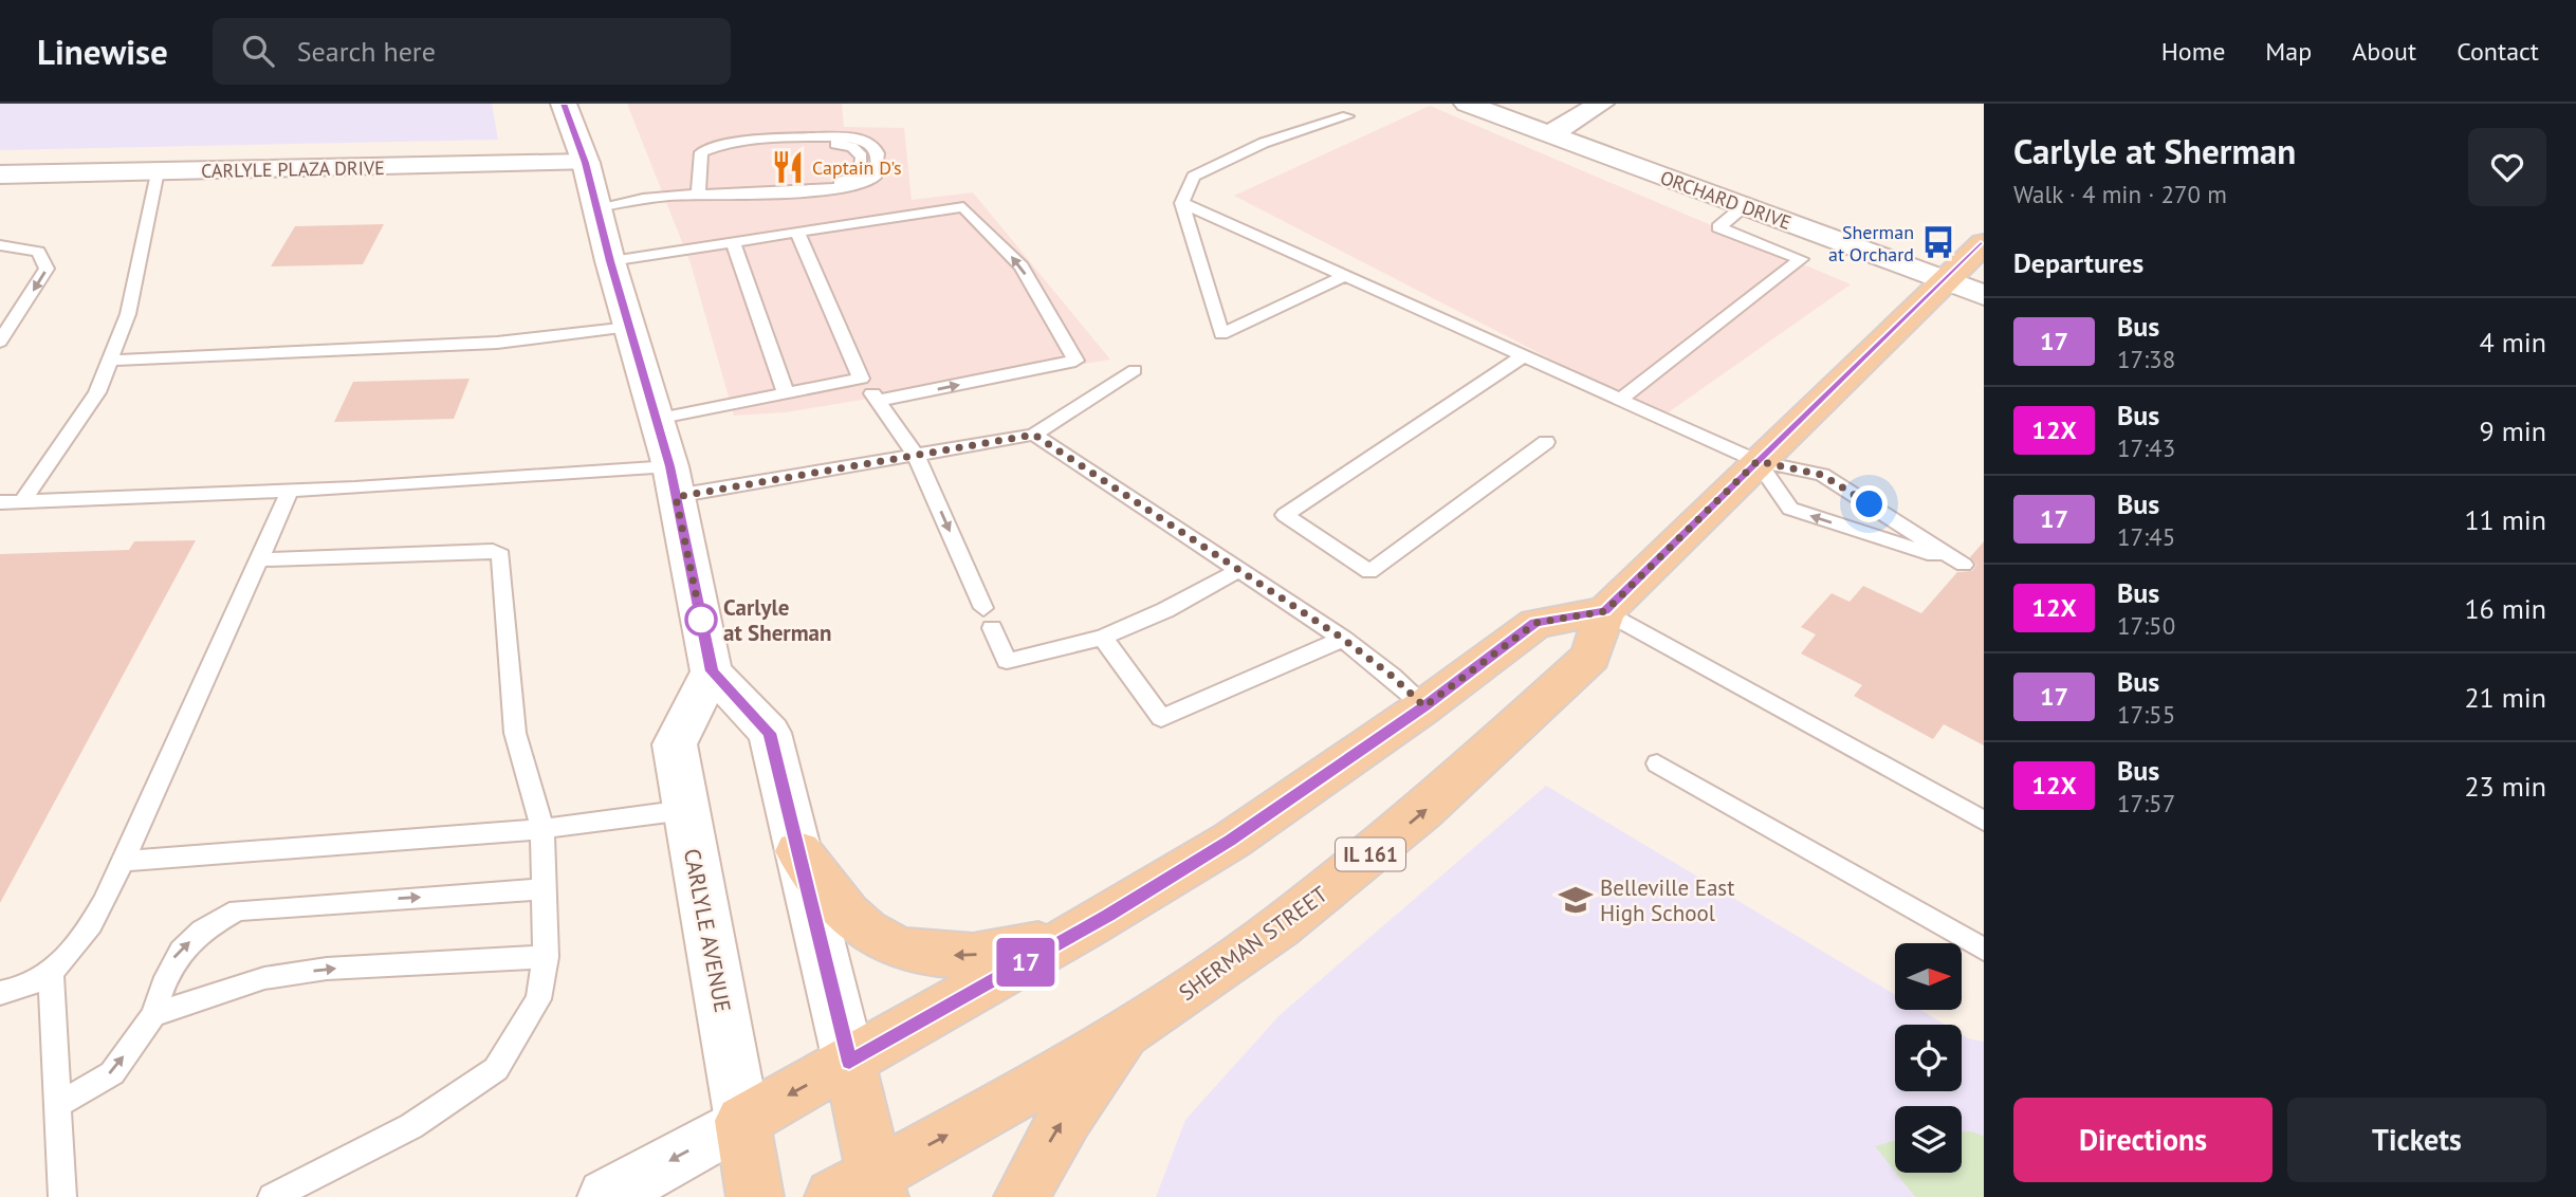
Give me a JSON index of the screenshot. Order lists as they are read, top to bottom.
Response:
{
  "streets": {
    "main road": [
      "CARLYLE PLAZA DRIVE",
      "ORCHARD DRIVE",
      "IL 161",
      "CARLYLE AVENUE",
      "SHERMAN STREET"
    ]
  },
  "crossings": [
    ["ORCHARD DRIVE", "SHERMAN STREET"],
    ["IL 161", "SHERMAN STREET"]
  ],
  "places": {
    "restaurant": ["Captain D's"],
    "bus stop": ["Sherman at Orchard"],
    "other": ["Carlyle at Sherman"],
    "school or university": ["Belleville East High School"]
  },
  "lines": ["bus line 17"],
  "north": "right",
  "page": {
    "header": "Linewise",
    "search": "Search here",
    "nav": [
      "Home",
      "Map",
      "About",
      "Contact"
    ],
    "on_map": "17",
    "heading": [
      ["Carlyle at Sherman", "Walk · 4 min · 270 m"],
      "Departures"
    ],
    "list": [
      {
        "mark": "17",
        "name": "Bus",
        "note": "17:38",
        "value": "4 min"
      },
      {
        "mark": "12X",
        "name": "Bus",
        "note": "17:43",
        "value": "9 min"
      },
      {
        "mark": "17",
        "name": "Bus",
        "note": "17:45",
        "value": "11 min"
      },
      {
        "mark": "12X",
        "name": "Bus",
        "note": "17:50",
        "value": "16 min"
      },
      {
        "mark": "17",
        "name": "Bus",
        "note": "17:55",
        "value": "21 min"
      },
      {
        "mark": "12X",
        "name": "Bus",
        "note": "17:57",
        "value": "23 min"
      }
    ],
    "buttons": ["Directions", "Tickets"]
  }
}
